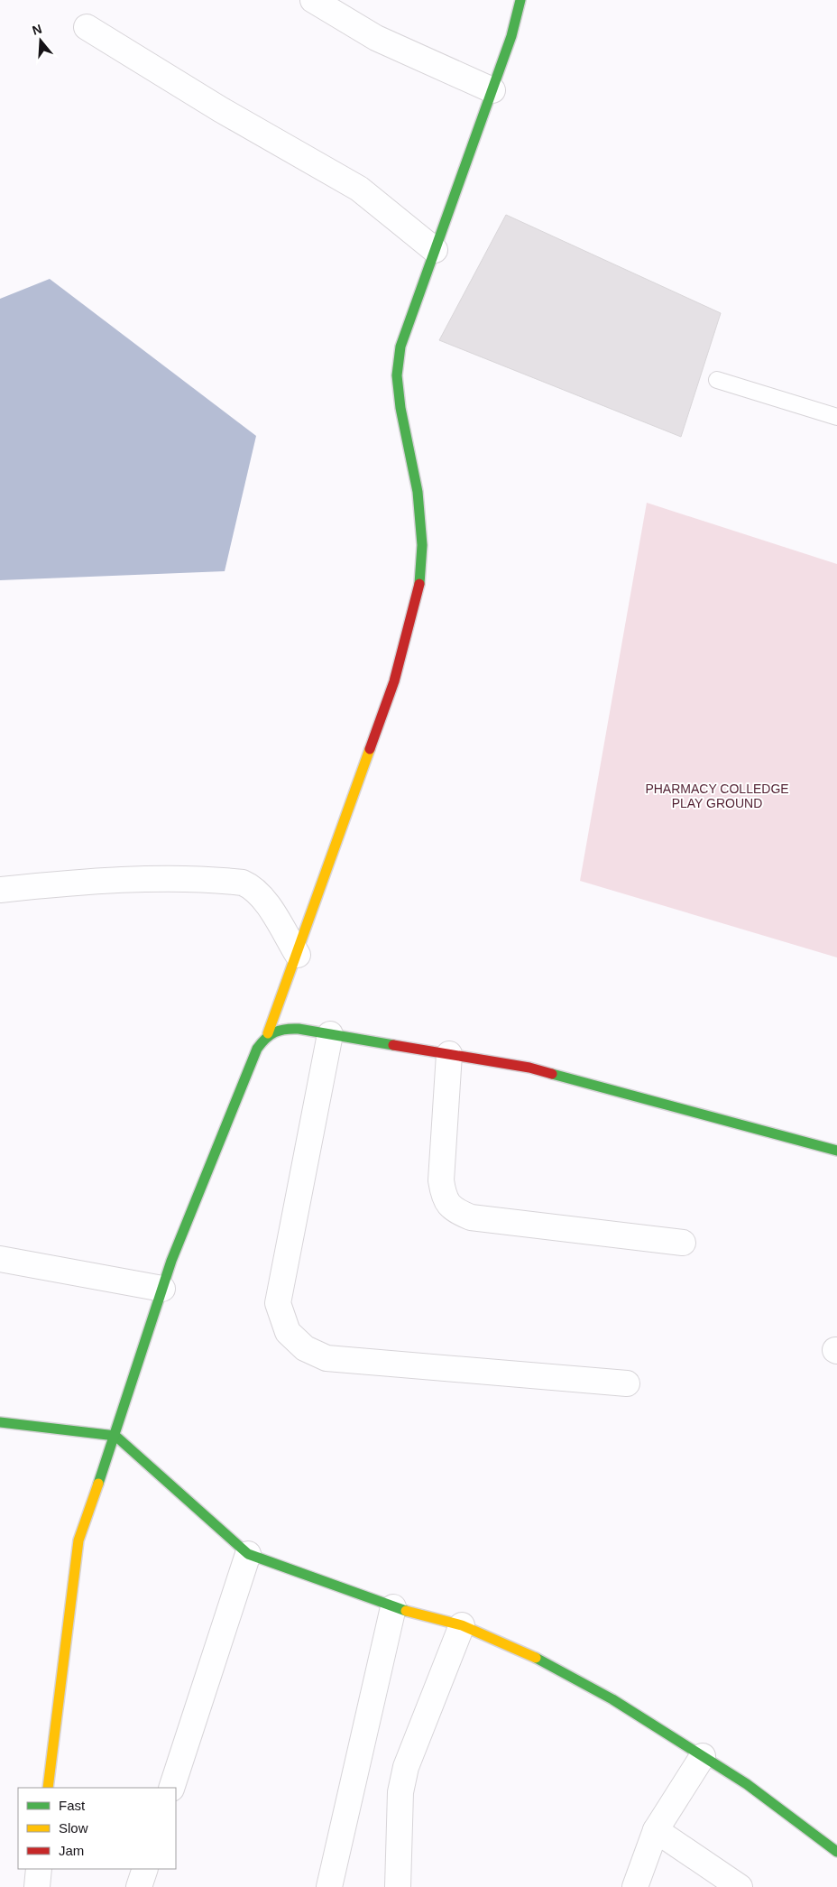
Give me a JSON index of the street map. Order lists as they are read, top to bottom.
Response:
{
  "parks": ["PHARMACY COLLEDGE PLAY GROUND"],
  "legend": ["Fast", "Slow", "Jam"],
  "north": "top"
}
